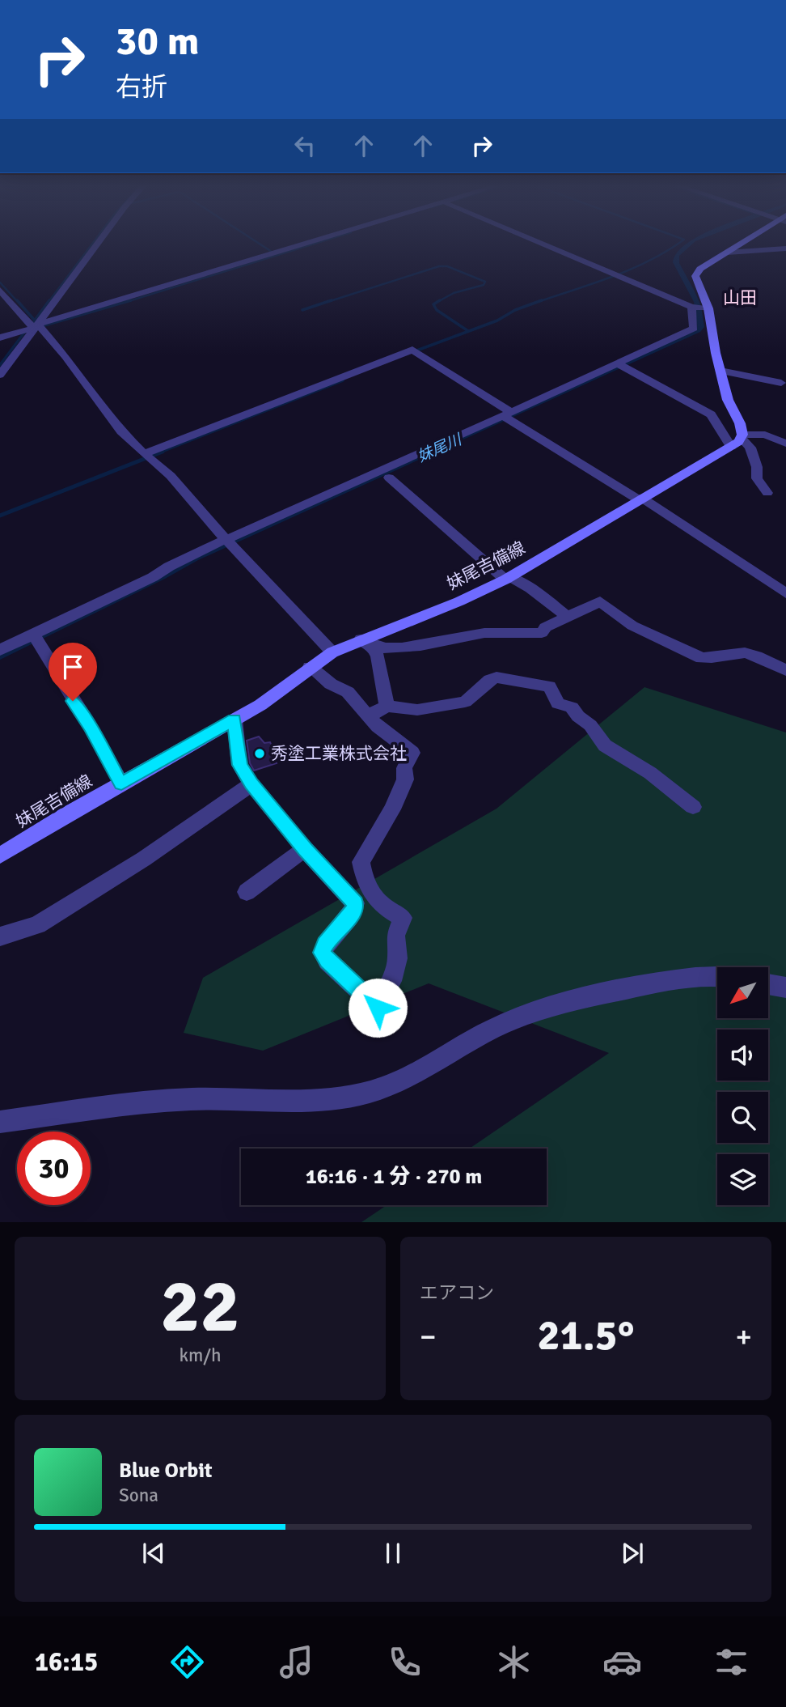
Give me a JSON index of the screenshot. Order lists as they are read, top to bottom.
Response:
{
  "streets": {
    "main road": ["妹尾吉備線"]
  },
  "districts": ["山田"],
  "water": ["妹尾川"],
  "places": ["秀塗工業株式会社"],
  "north": "bottom left",
  "page": {
    "turn": ["30 m", "右折"],
    "limit": "30",
    "trip": "16:16 · 1 分 · 270 m",
    "tile": [
      ["22", "km/h"],
      "エアコン"
    ],
    "heat": ["−", "21.5°", "+"],
    "song": ["Blue Orbit", "Sona"],
    "tabs": "16:15"
  }
}
